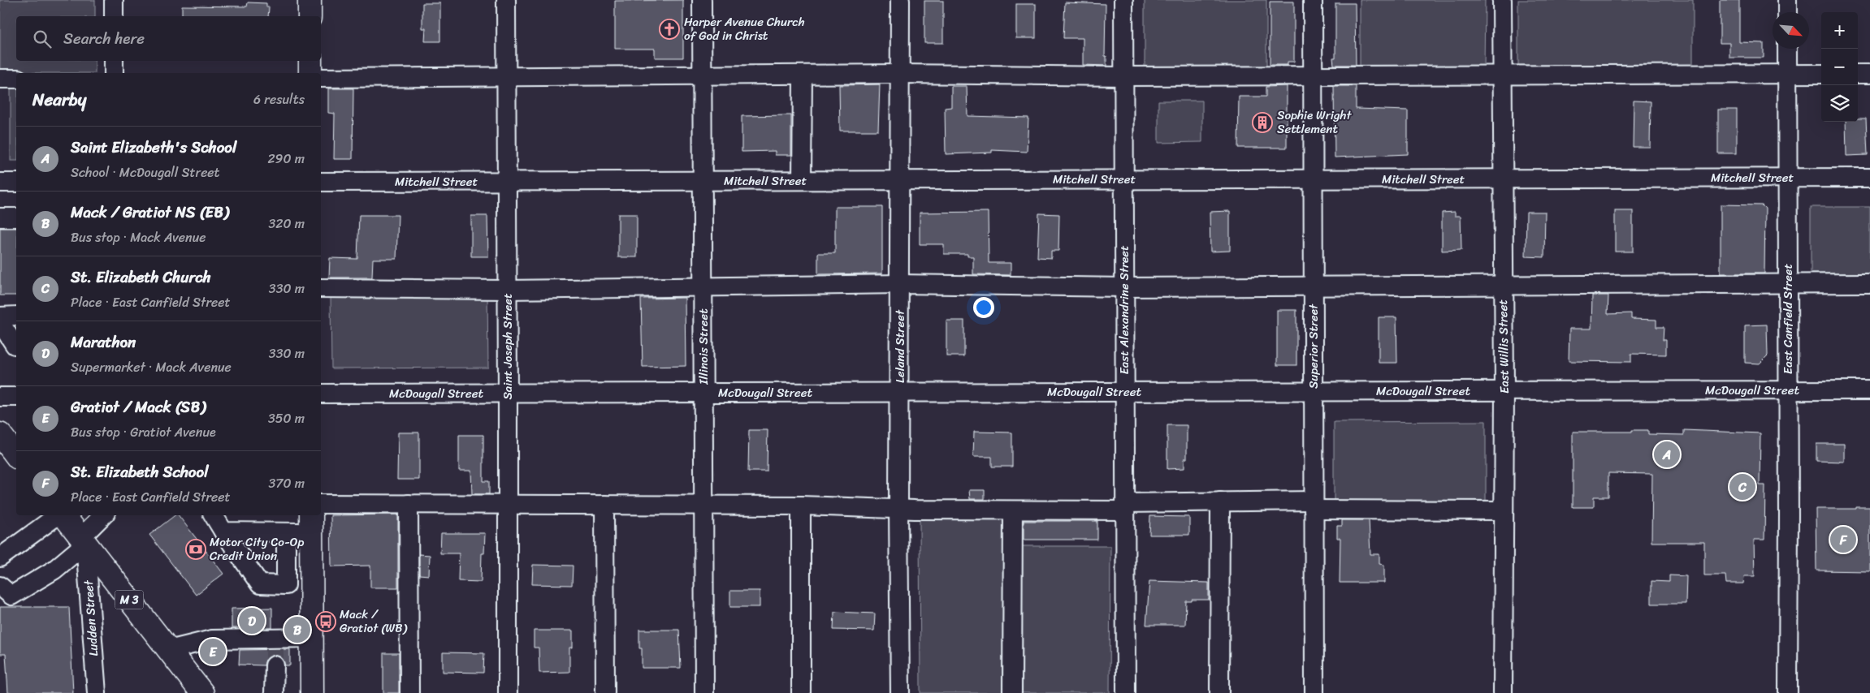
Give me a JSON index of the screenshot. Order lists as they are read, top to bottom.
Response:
{
  "streets": {
    "main road": ["M 3"],
    "street": [
      "Mitchell Street",
      "East Alexandrine Street",
      "East Canfield Street",
      "Saint Joseph Street",
      "Illinois Street",
      "Leland Street",
      "Superior Street",
      "East Willis Street",
      "McDougall Street",
      "Ludden Street"
    ]
  },
  "crossings": [
    ["Mitchell Street", "East Alexandrine Street"],
    ["Mitchell Street", "East Canfield Street"],
    ["Mitchell Street", "Saint Joseph Street"],
    ["Mitchell Street", "Illinois Street"],
    ["Mitchell Street", "Leland Street"],
    ["Mitchell Street", "Superior Street"],
    ["Mitchell Street", "East Willis Street"],
    ["East Alexandrine Street", "McDougall Street"],
    ["East Canfield Street", "McDougall Street"],
    ["Saint Joseph Street", "McDougall Street"],
    ["Illinois Street", "McDougall Street"],
    ["Leland Street", "McDougall Street"],
    ["Superior Street", "McDougall Street"],
    ["East Willis Street", "McDougall Street"],
    ["M 3", "Ludden Street"]
  ],
  "places": {
    "church": ["Harper Avenue Church of God in Christ"],
    "building": ["Sophie Wright Settlement"],
    "bank": ["Motor City Co-Op Credit Union"],
    "bus stop": ["Mack / Gratiot (WB)"]
  },
  "north": "bottom right",
  "page": {
    "map_buttons": ["+", "−"],
    "search": "Search here",
    "heading": ["Nearby", "6 results"],
    "list": [
      {
        "mark": "A",
        "name": "Saint Elizabeth's School",
        "note": "School · McDougall Street",
        "value": "290 m"
      },
      {
        "mark": "B",
        "name": "Mack / Gratiot NS (EB)",
        "note": "Bus stop · Mack Avenue",
        "value": "320 m"
      },
      {
        "mark": "C",
        "name": "St. Elizabeth Church",
        "note": "Place · East Canfield Street",
        "value": "330 m"
      },
      {
        "mark": "D",
        "name": "Marathon",
        "note": "Supermarket · Mack Avenue",
        "value": "330 m"
      },
      {
        "mark": "E",
        "name": "Gratiot / Mack (SB)",
        "note": "Bus stop · Gratiot Avenue",
        "value": "350 m"
      },
      {
        "mark": "F",
        "name": "St. Elizabeth School",
        "note": "Place · East Canfield Street",
        "value": "370 m"
      }
    ],
    "pins": [
      "A",
      "C",
      "F",
      "D",
      "B",
      "E"
    ]
  }
}
